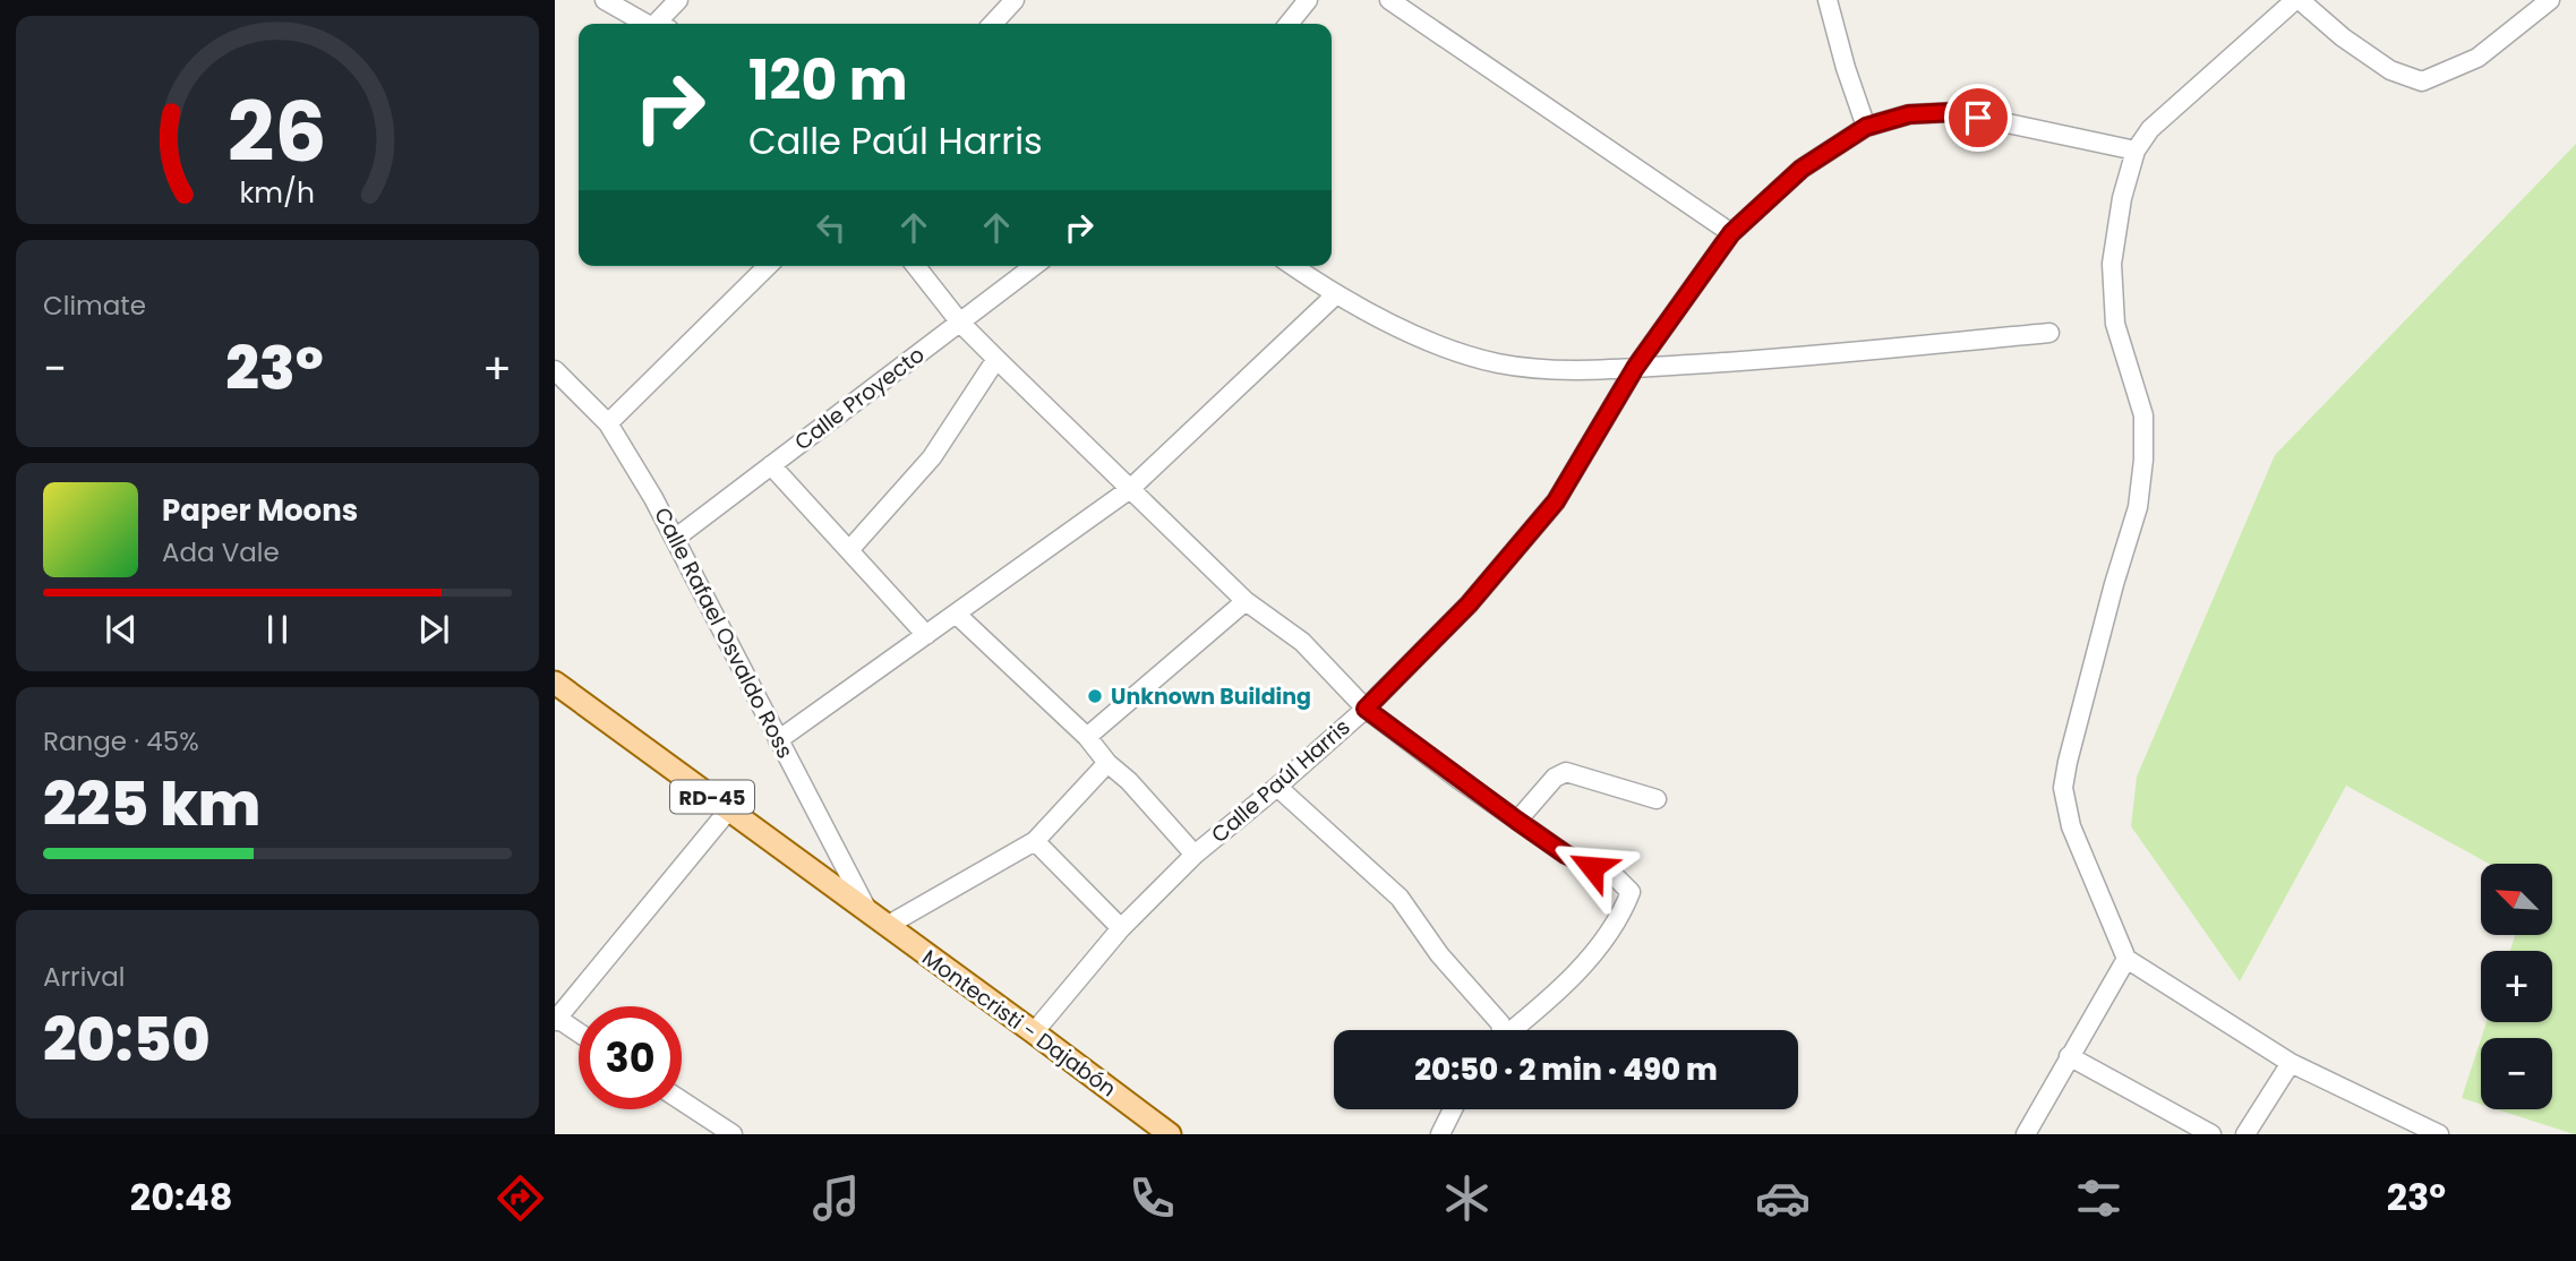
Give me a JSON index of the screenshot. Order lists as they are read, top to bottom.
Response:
{
  "streets": {
    "main road": ["RD-45", "Montecristi - Dajabón"],
    "street": ["Calle Proyecto", "Calle Rafael Osvaldo Ross", "Calle Paúl Harris"]
  },
  "crossings": [
    ["Calle Proyecto", "Calle Rafael Osvaldo Ross"],
    ["Calle Rafael Osvaldo Ross", "RD-45"],
    ["Calle Rafael Osvaldo Ross", "Montecristi - Dajabón"],
    ["Calle Paúl Harris", "Montecristi - Dajabón"],
    ["RD-45", "Montecristi - Dajabón"]
  ],
  "places": ["Unknown Building"],
  "north": "top left",
  "page": {
    "turn": ["120 m", "Calle Paúl Harris"],
    "tile": [
      "Climate",
      ["Range · 45%", "225 km"],
      ["Arrival", "20:50"]
    ],
    "heat": ["−", "23°", "+"],
    "song": ["Paper Moons", "Ada Vale"],
    "map_buttons": ["+", "−"],
    "limit": "30",
    "trip": "20:50 · 2 min · 490 m",
    "tabs": ["20:48", "23°"],
    "gauge": ["26", "km/h"]
  }
}
